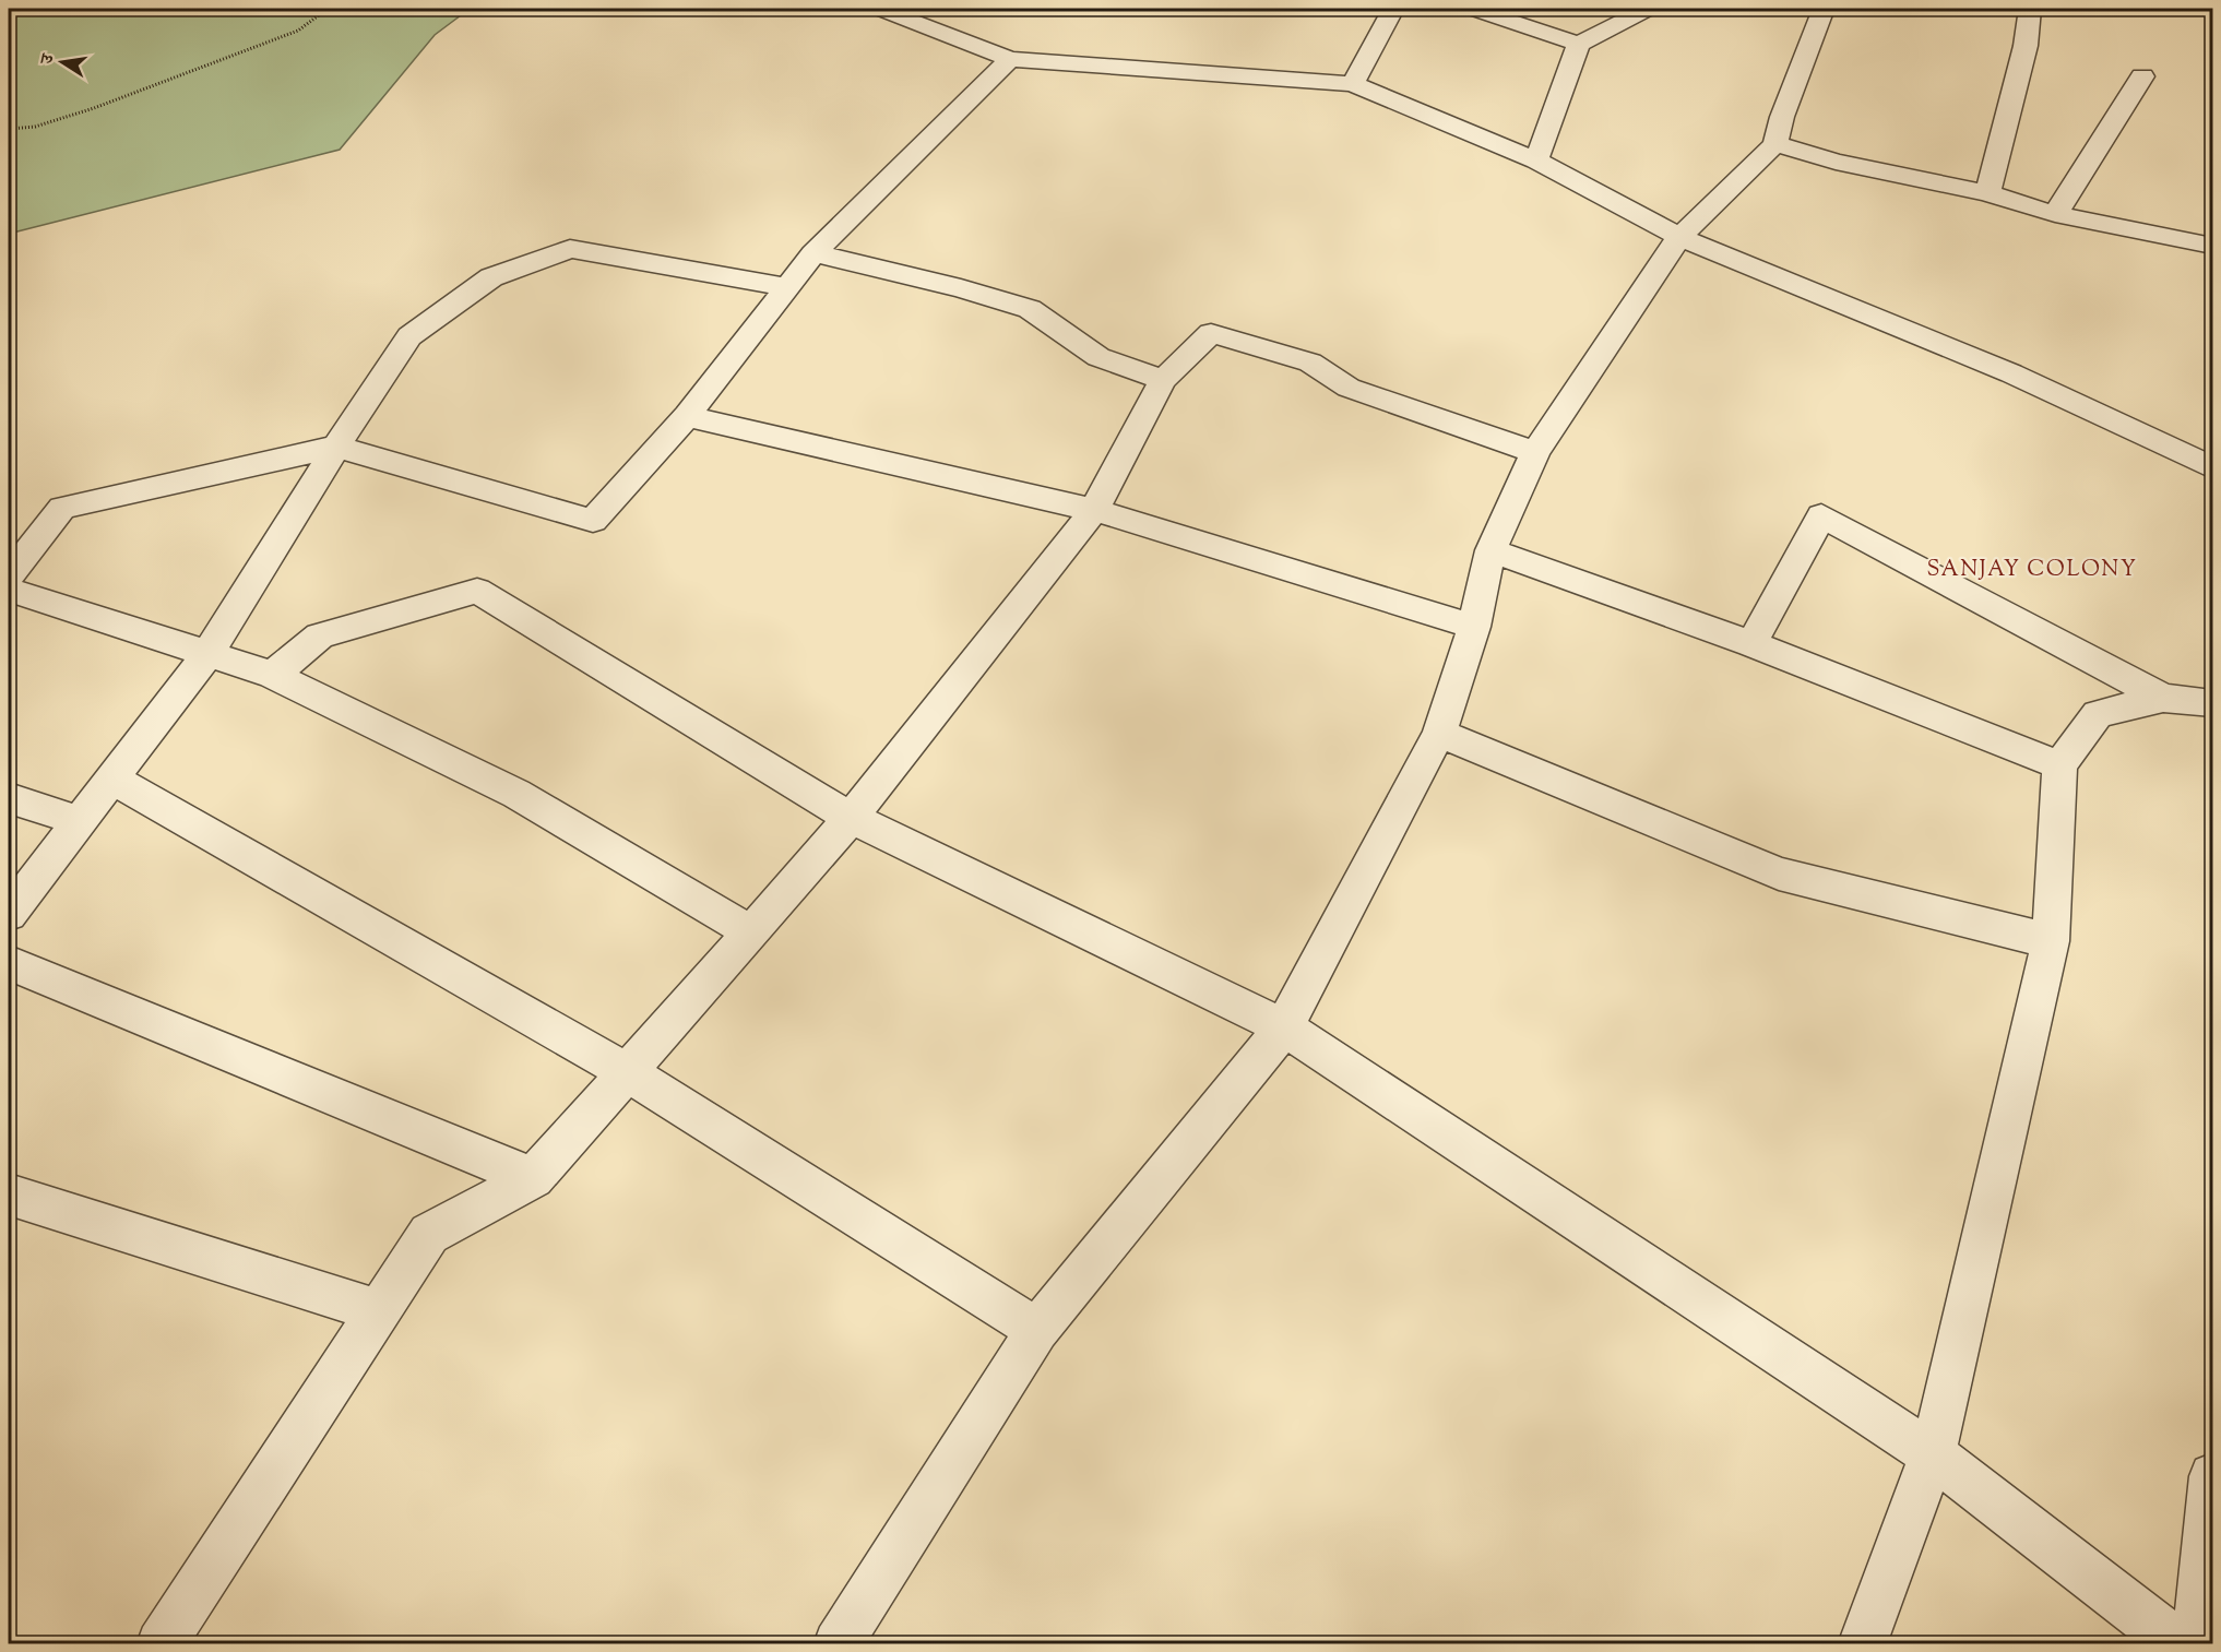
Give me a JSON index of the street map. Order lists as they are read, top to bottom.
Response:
{
  "districts": ["SANJAY COLONY"],
  "north": "left"
}
